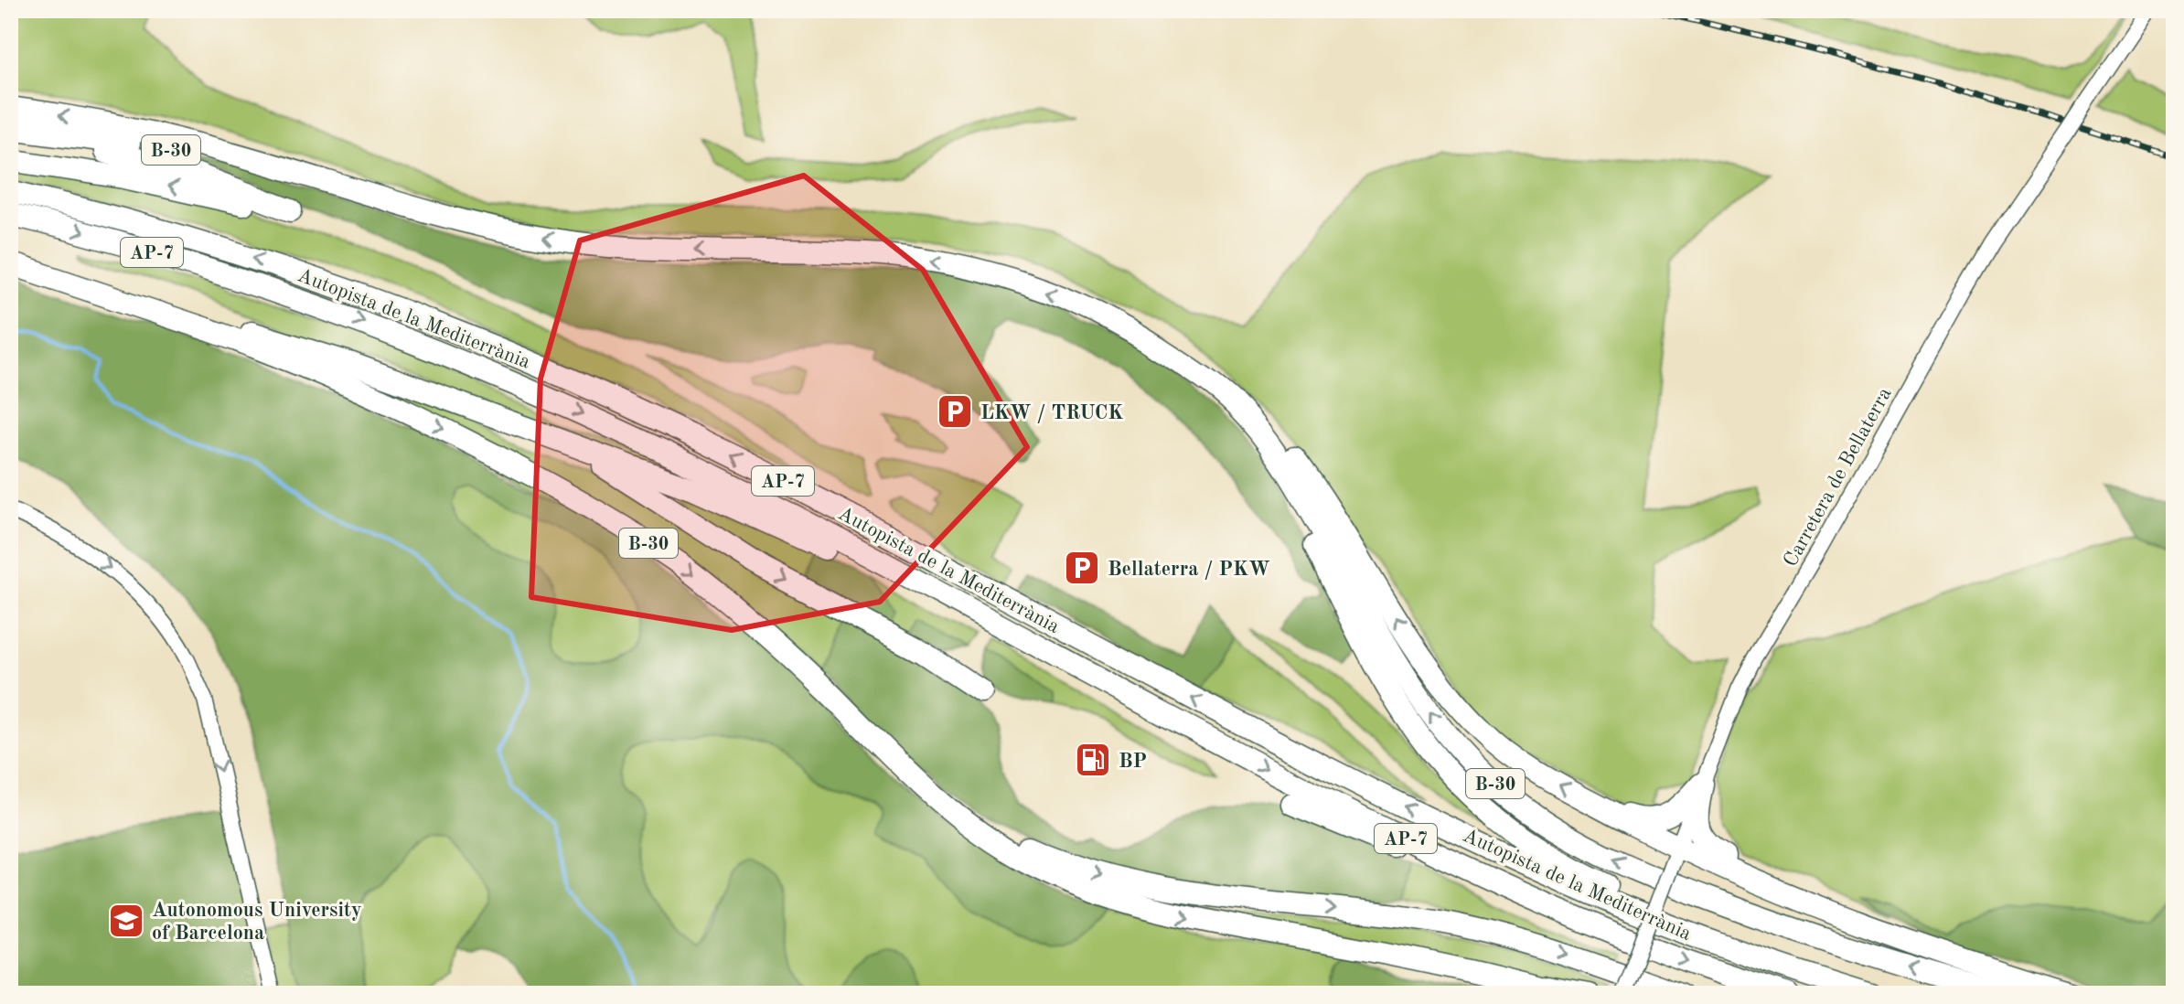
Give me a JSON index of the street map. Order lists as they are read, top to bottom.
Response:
{
  "streets": {
    "highway": ["B-30", "AP-7", "Autopista de la Mediterrània"],
    "street": ["Carretera de Bellaterra"]
  },
  "places": {
    "parking": ["LKW / TRUCK", "Bellaterra / PKW"],
    "fuel station": ["BP"],
    "school or university": ["Autonomous University of Barcelona"]
  }
}
